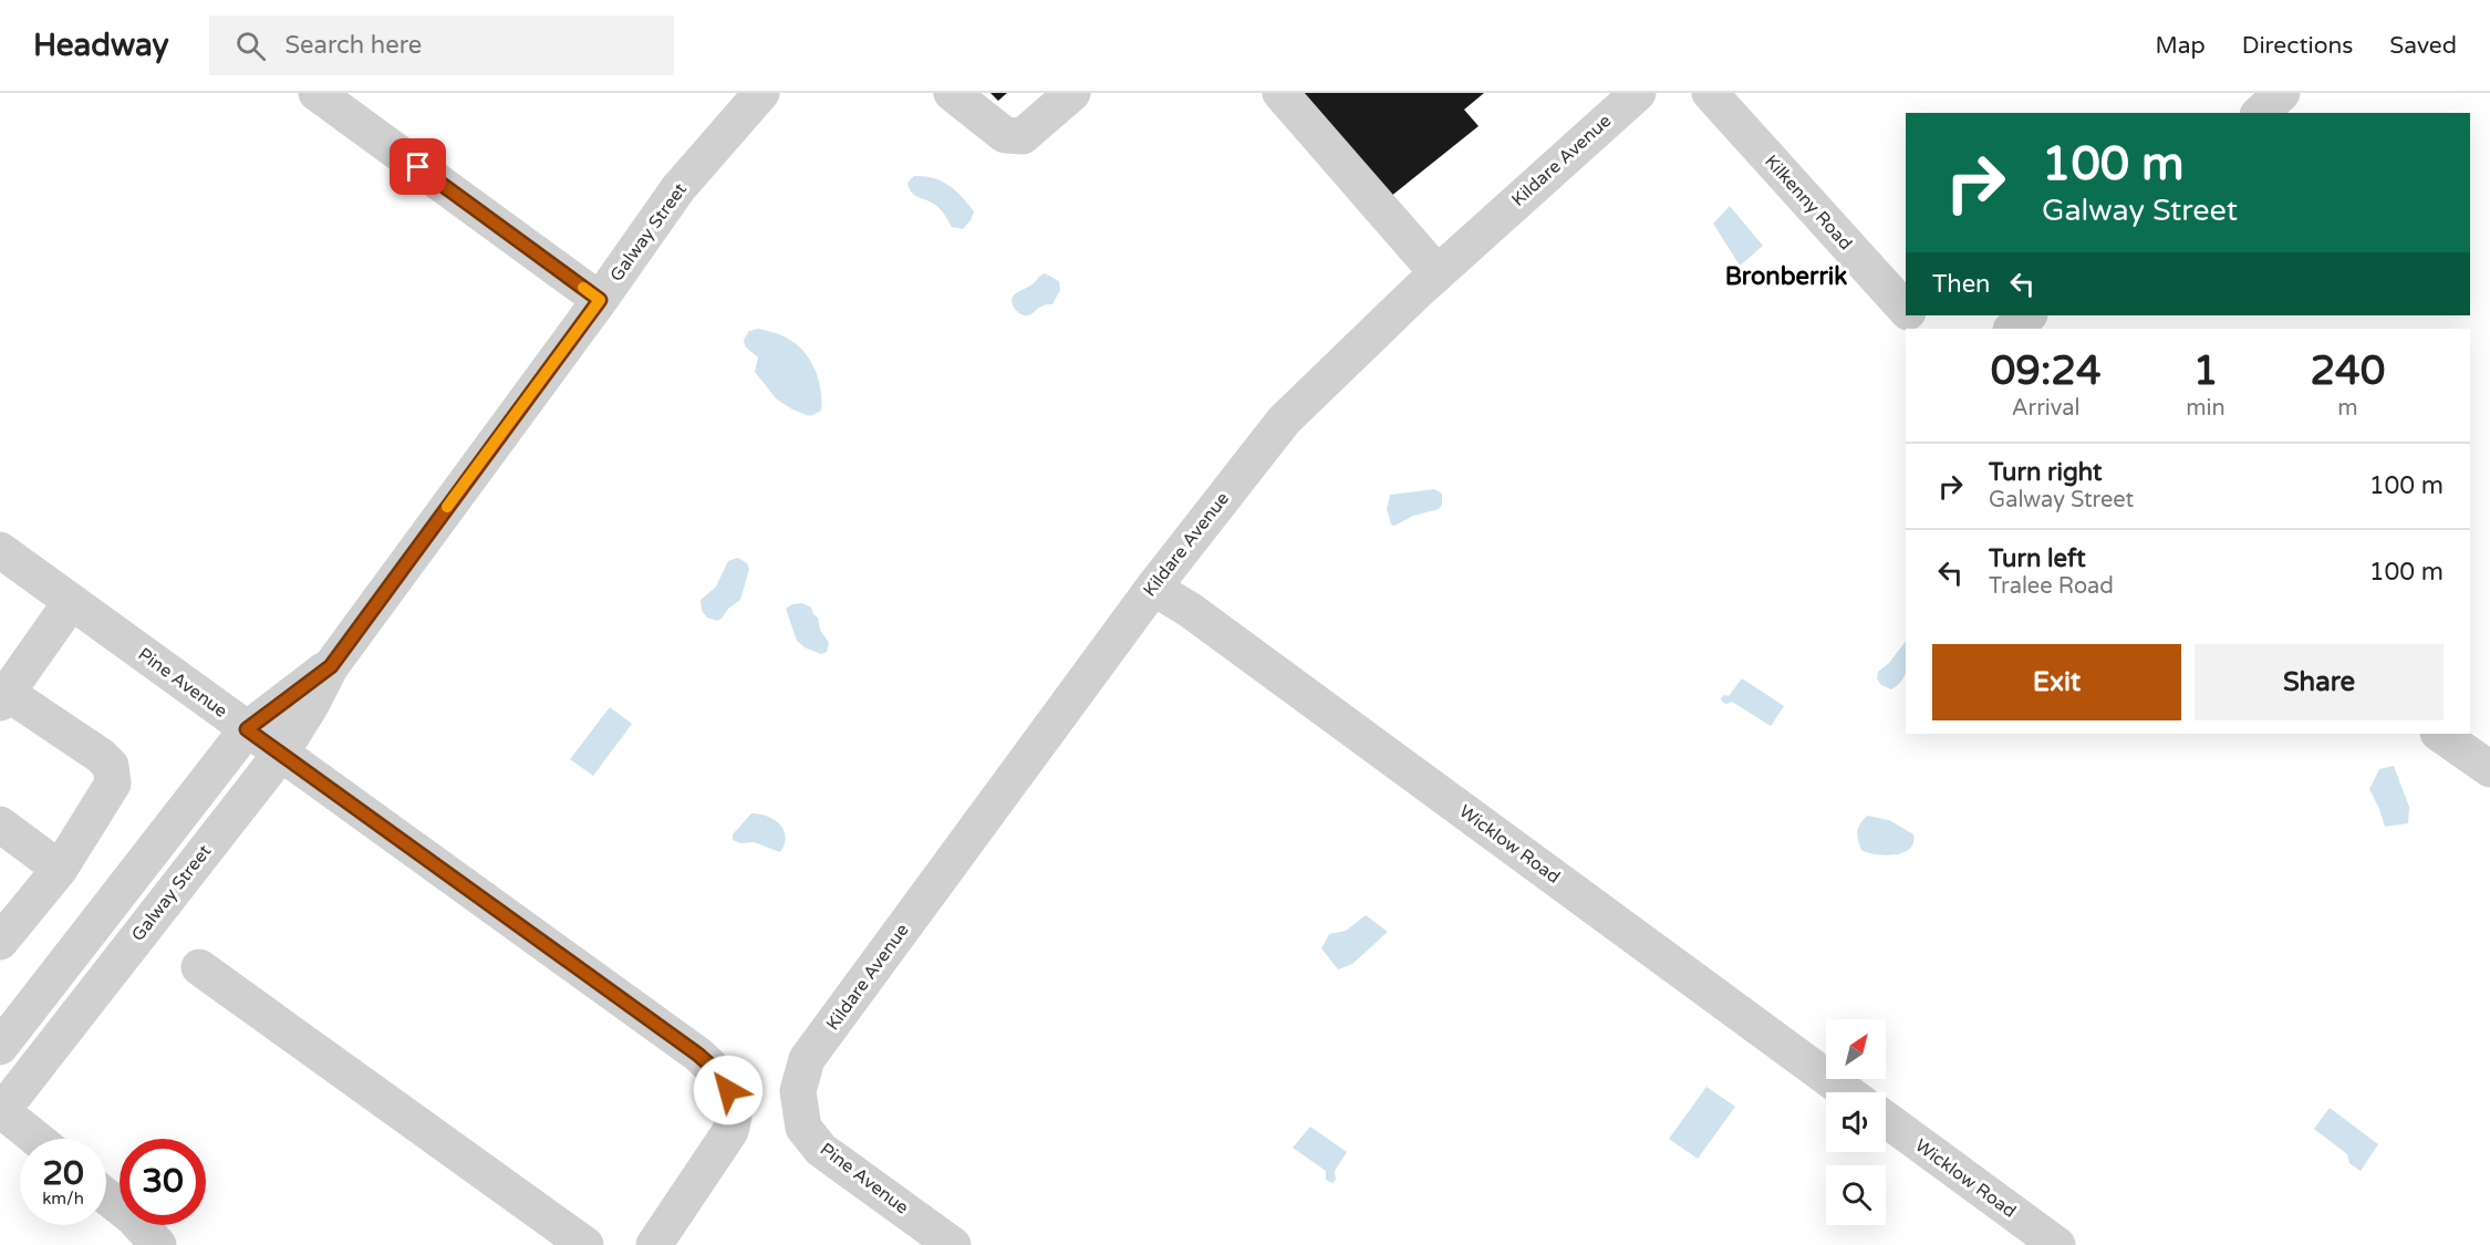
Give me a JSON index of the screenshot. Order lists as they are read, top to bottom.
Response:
{
  "streets": {
    "street": [
      "Kildare Avenue",
      "Kilkenny Road",
      "Galway Street",
      "Pine Avenue",
      "Wicklow Road"
    ]
  },
  "crossings": [
    ["Kildare Avenue", "Pine Avenue"],
    ["Kildare Avenue", "Wicklow Road"],
    ["Galway Street", "Pine Avenue"]
  ],
  "districts": ["Bronberrik"],
  "north": "top right",
  "page": {
    "header": "Headway",
    "search": "Search here",
    "nav": ["Map", "Directions", "Saved"],
    "turn": ["100 m", "Galway Street"],
    "then": "Then",
    "eta": [
      "09:24",
      "Arrival",
      "1",
      "min",
      "240",
      "m"
    ],
    "list": [
      {
        "name": "Turn right",
        "note": "Galway Street",
        "value": "100 m"
      },
      {
        "name": "Turn left",
        "note": "Tralee Road",
        "value": "100 m"
      }
    ],
    "buttons": ["Exit", "Share"],
    "speed": "20 km/h",
    "limit": "30"
  }
}
